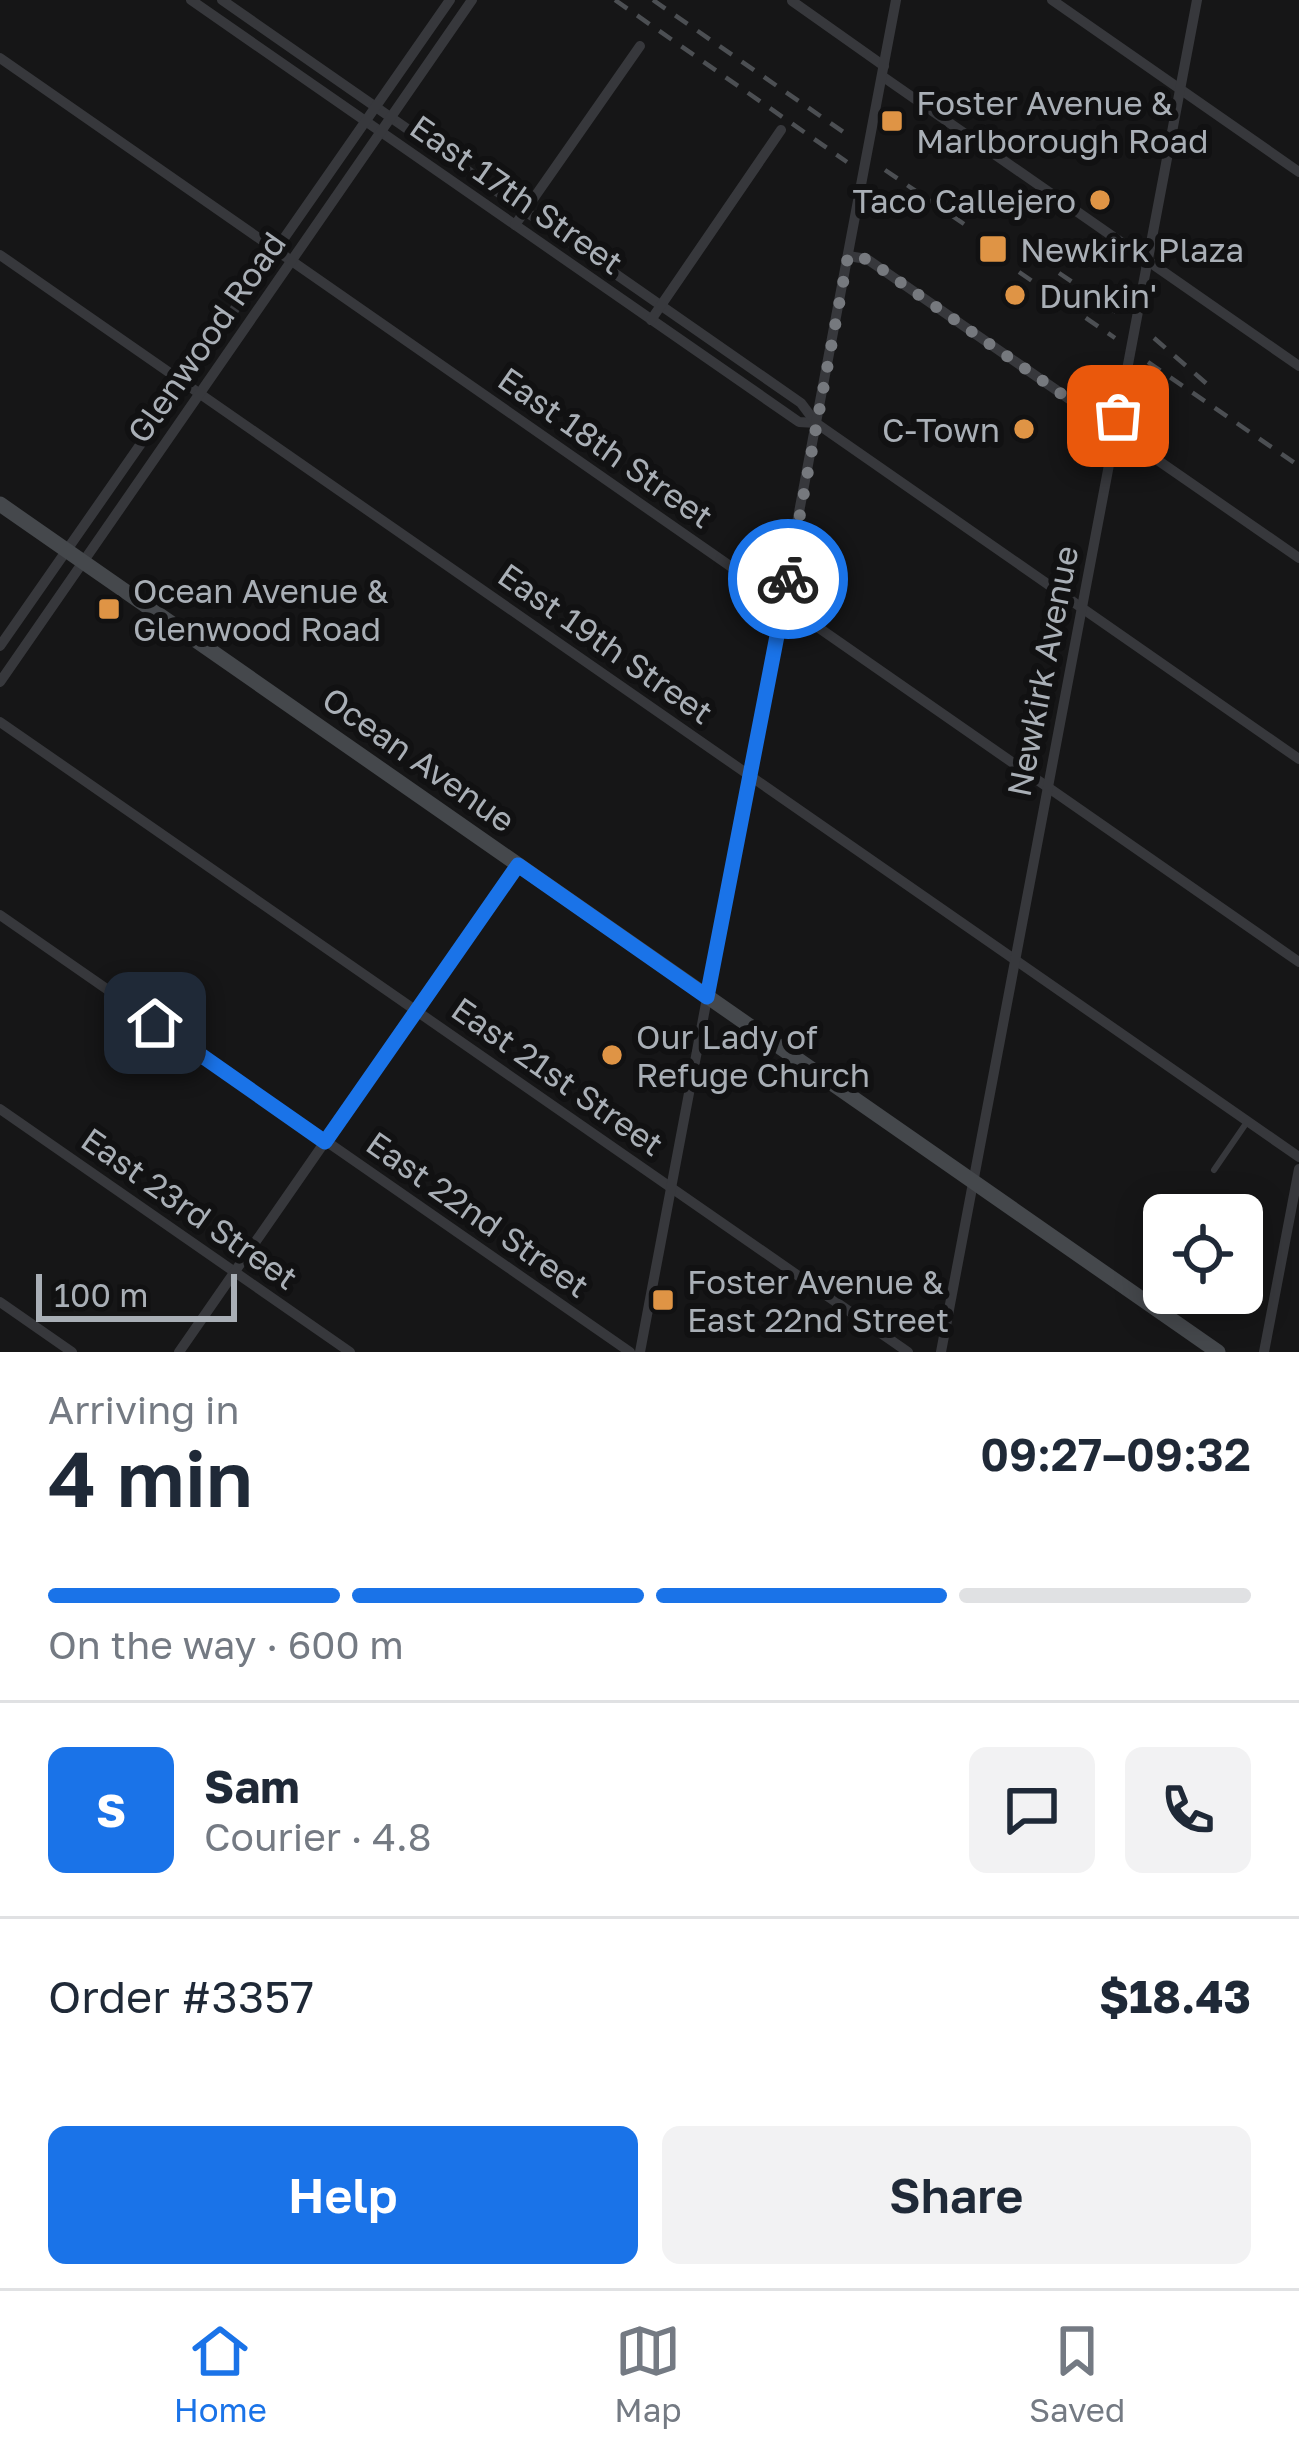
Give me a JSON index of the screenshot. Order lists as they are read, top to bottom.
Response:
{
  "streets": {
    "main road": ["Ocean Avenue"],
    "street": [
      "East 17th Street",
      "Glenwood Road",
      "East 18th Street",
      "East 19th Street",
      "Newkirk Avenue",
      "East 21st Street",
      "East 23rd Street",
      "East 22nd Street"
    ]
  },
  "crossings": [
    ["East 17th Street", "Glenwood Road"],
    ["East 17th Street", "Newkirk Avenue"],
    ["Glenwood Road", "East 18th Street"],
    ["Glenwood Road", "East 19th Street"],
    ["Glenwood Road", "Ocean Avenue"],
    ["East 18th Street", "Newkirk Avenue"],
    ["East 19th Street", "Newkirk Avenue"],
    ["Newkirk Avenue", "Ocean Avenue"]
  ],
  "places": {
    "transit": [
      "Foster Avenue & Marlborough Road",
      "Newkirk Plaza",
      "Ocean Avenue & Glenwood Road",
      "Foster Avenue & East 22nd Street"
    ],
    "other": [
      "Taco Callejero",
      "Dunkin'",
      "C-Town",
      "Our Lady of Refuge Church"
    ]
  },
  "scale_bar": "100 m",
  "page": {
    "scale": "100 m",
    "heading": ["4 min", "Arriving in", "09:27–09:32"],
    "panel": [
      "Sam",
      "Courier · 4.8",
      "Order #3357",
      "$18.43"
    ],
    "bar": "On the way · 600 m",
    "round": "S",
    "buttons": ["Help", "Share"],
    "tabs": ["Home", "Map", "Saved"]
  }
}
